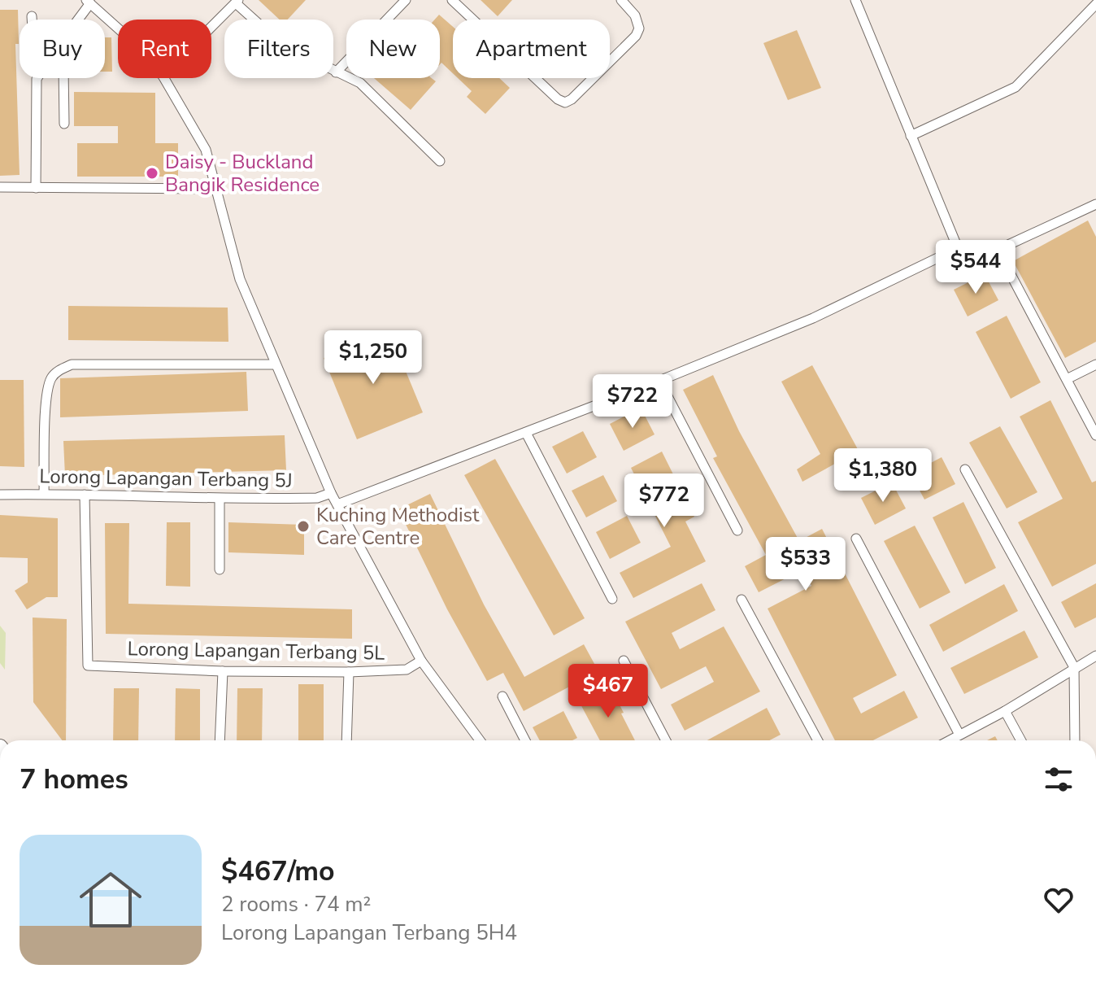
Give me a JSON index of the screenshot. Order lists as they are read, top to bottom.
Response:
{
  "streets": {
    "street": ["Lorong Lapangan Terbang 5J", "Lorong Lapangan Terbang 5L"]
  },
  "crossings": [
    ["Lorong Lapangan Terbang 5J", "Lorong Lapangan Terbang 5L"]
  ],
  "places": ["Daisy - Buckland Bangik Residence", "Kuching Methodist Care Centre"],
  "page": {
    "chip": [
      "Buy",
      "Rent",
      "Filters",
      "New",
      "Apartment"
    ],
    "price": [
      "$544",
      "$1,250",
      "$722",
      "$1,380",
      "$772",
      "$533",
      "$467"
    ],
    "heading": "7 homes",
    "list": [
      {
        "name": "$467/mo",
        "note": "2 rooms · 74 m² · Lorong Lapangan Terbang 5H4"
      }
    ]
  }
}
